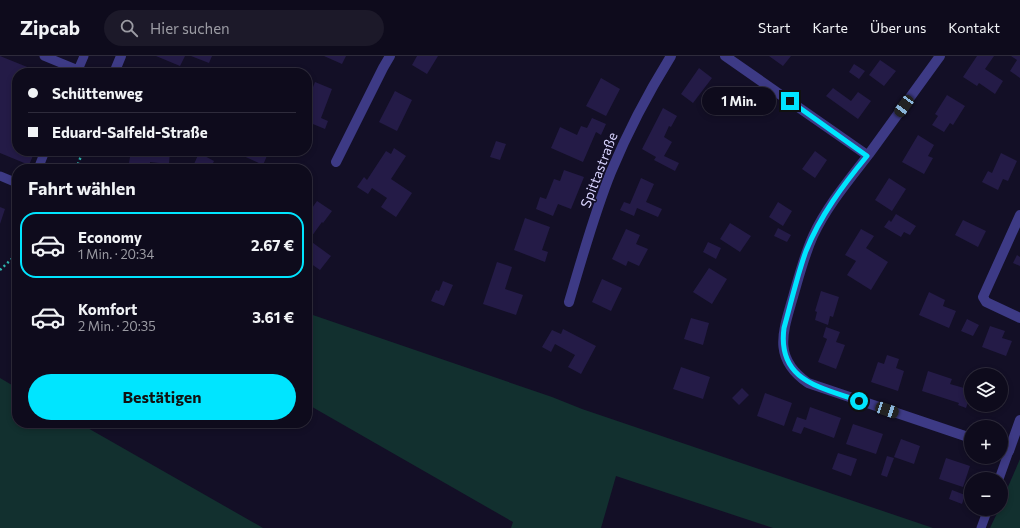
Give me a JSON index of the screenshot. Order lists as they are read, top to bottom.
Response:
{
  "streets": {
    "street": ["Spittastraße"]
  },
  "page": {
    "header": "Zipcab",
    "search": "Hier suchen",
    "nav": [
      "Start",
      "Karte",
      "Über uns",
      "Kontakt"
    ],
    "banner": ["Schüttenweg", "Eduard-Salfeld-Straße"],
    "bubble": "1 Min.",
    "heading": "Fahrt wählen",
    "list": [
      {
        "name": "Economy",
        "note": "1 Min. · 20:34",
        "value": "2.67 €"
      },
      {
        "name": "Komfort",
        "note": "2 Min. · 20:35",
        "value": "3.61 €"
      }
    ],
    "buttons": "Bestätigen",
    "map_buttons": ["+", "−"]
  }
}
